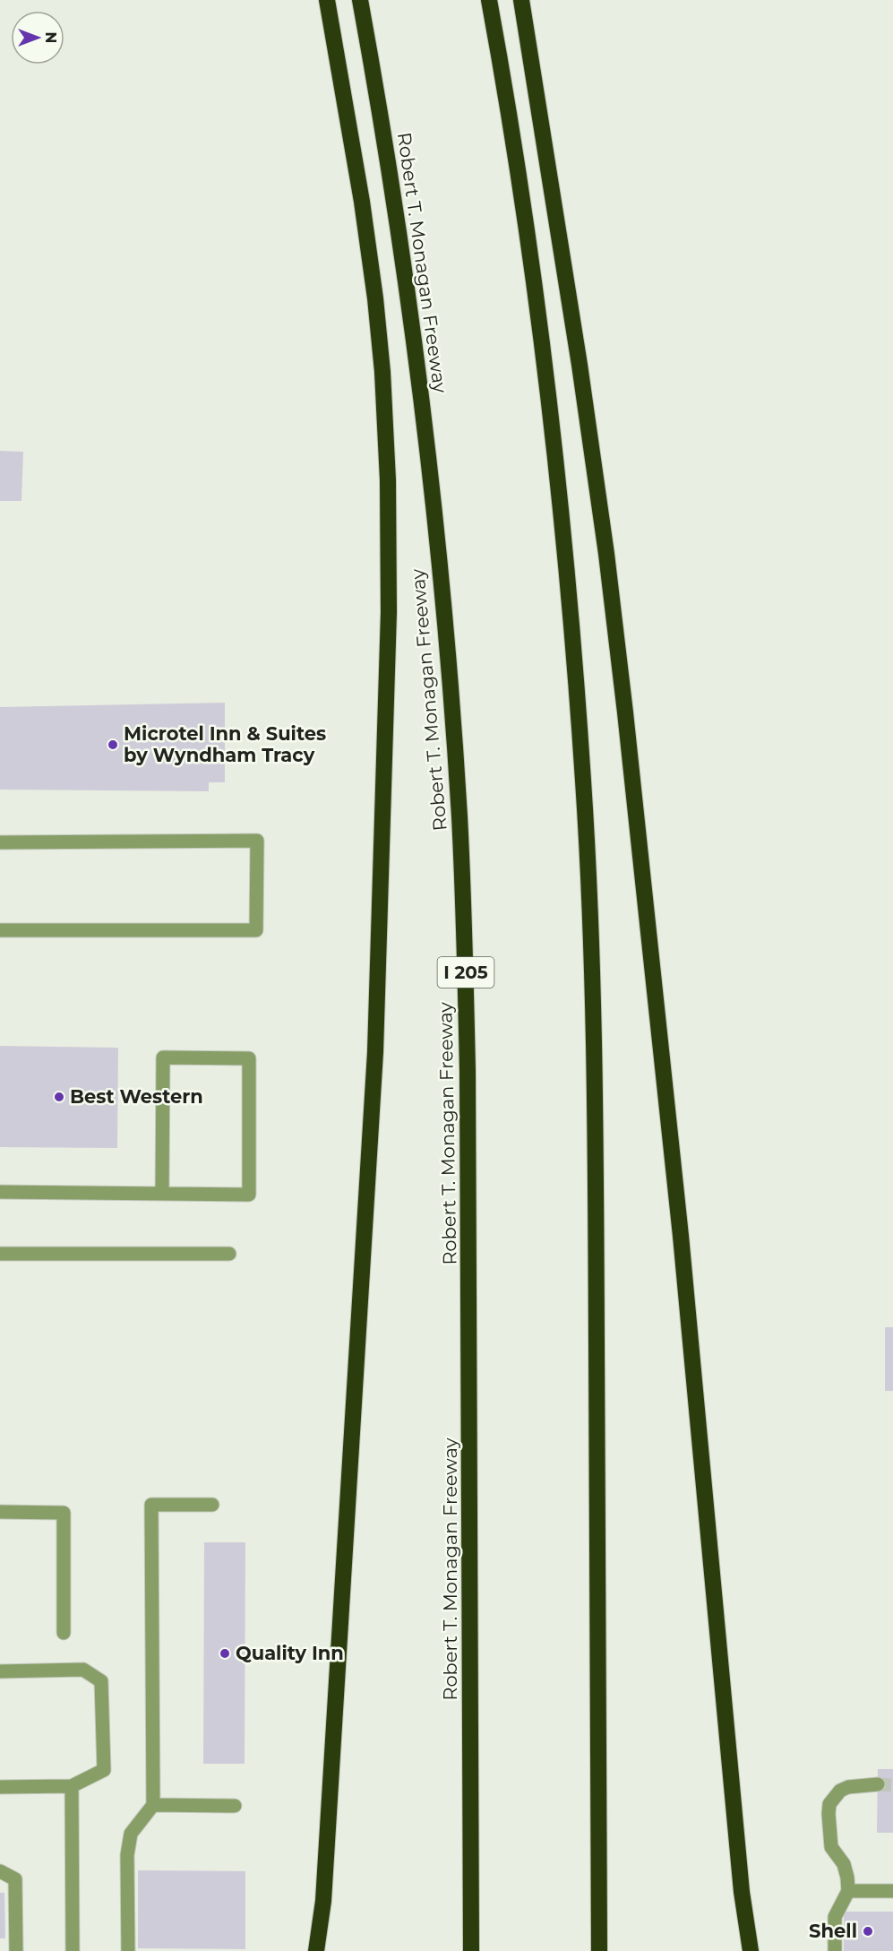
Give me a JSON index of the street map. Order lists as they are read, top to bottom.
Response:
{
  "streets": {
    "highway": ["Robert T. Monagan Freeway", "I 205"]
  },
  "places": [
    "Microtel Inn & Suites by Wyndham Tracy",
    "Best Western",
    "Quality Inn",
    "Shell"
  ],
  "north": "right"
}
